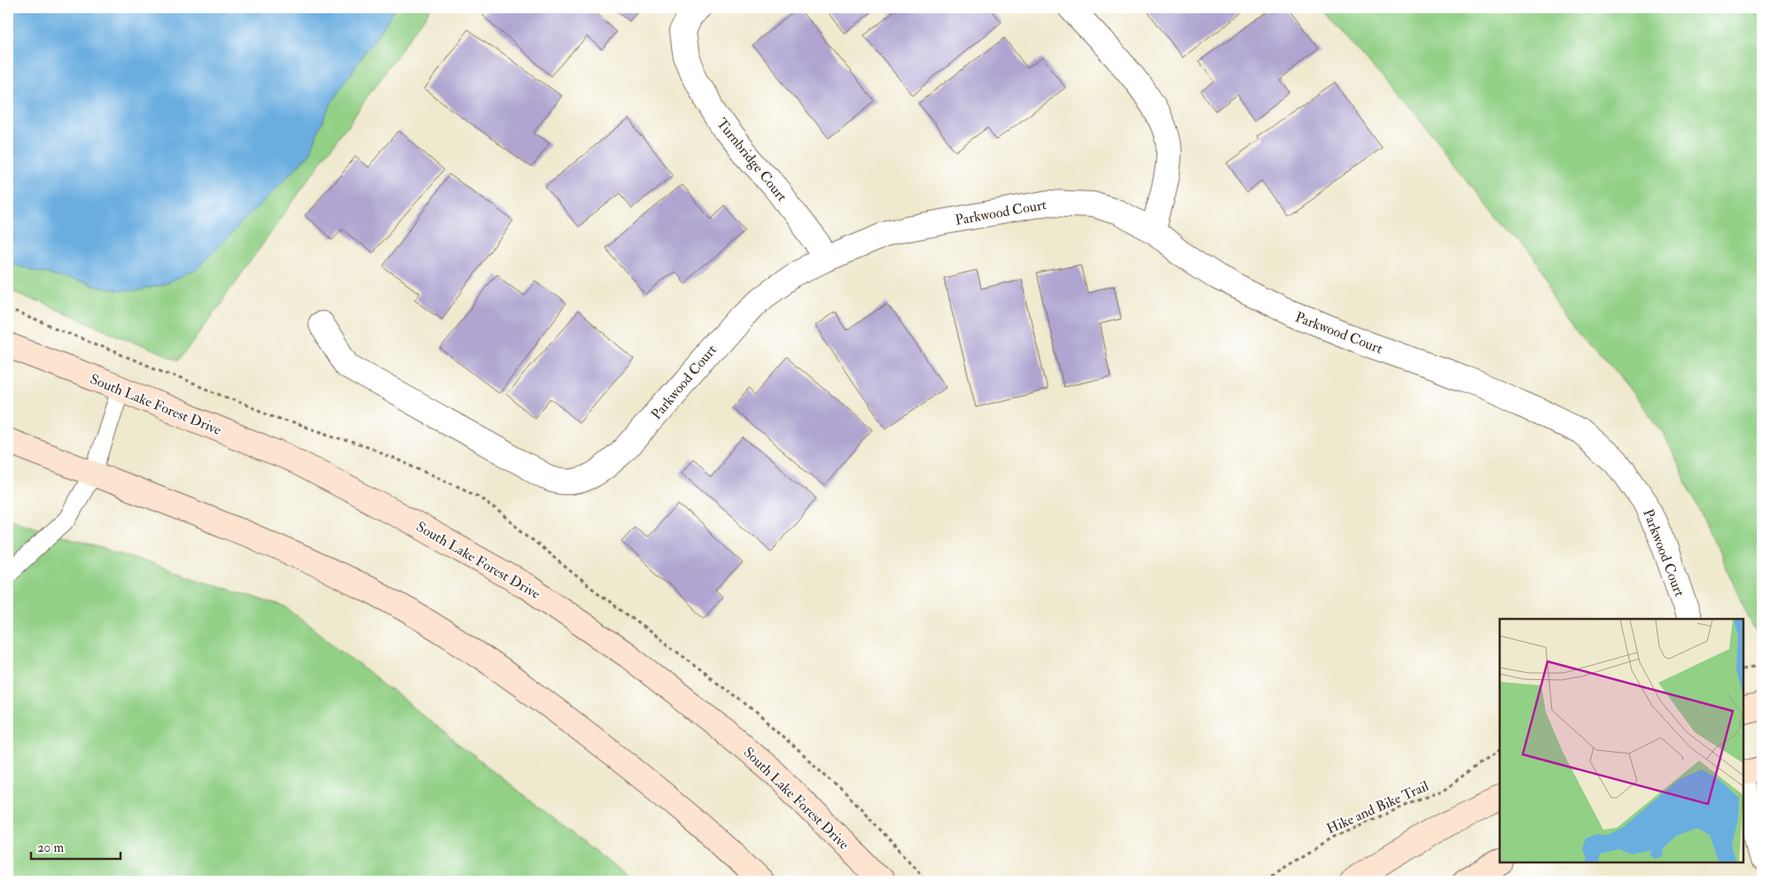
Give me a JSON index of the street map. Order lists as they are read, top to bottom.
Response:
{
  "streets": {
    "main road": ["South Lake Forest Drive"],
    "street": ["Turnbridge Court", "Parkwood Court"],
    "path": ["Hike and Bike Trail"]
  },
  "crossings": [
    ["Turnbridge Court", "Parkwood Court"]
  ],
  "scale_bar": "20 m"
}
